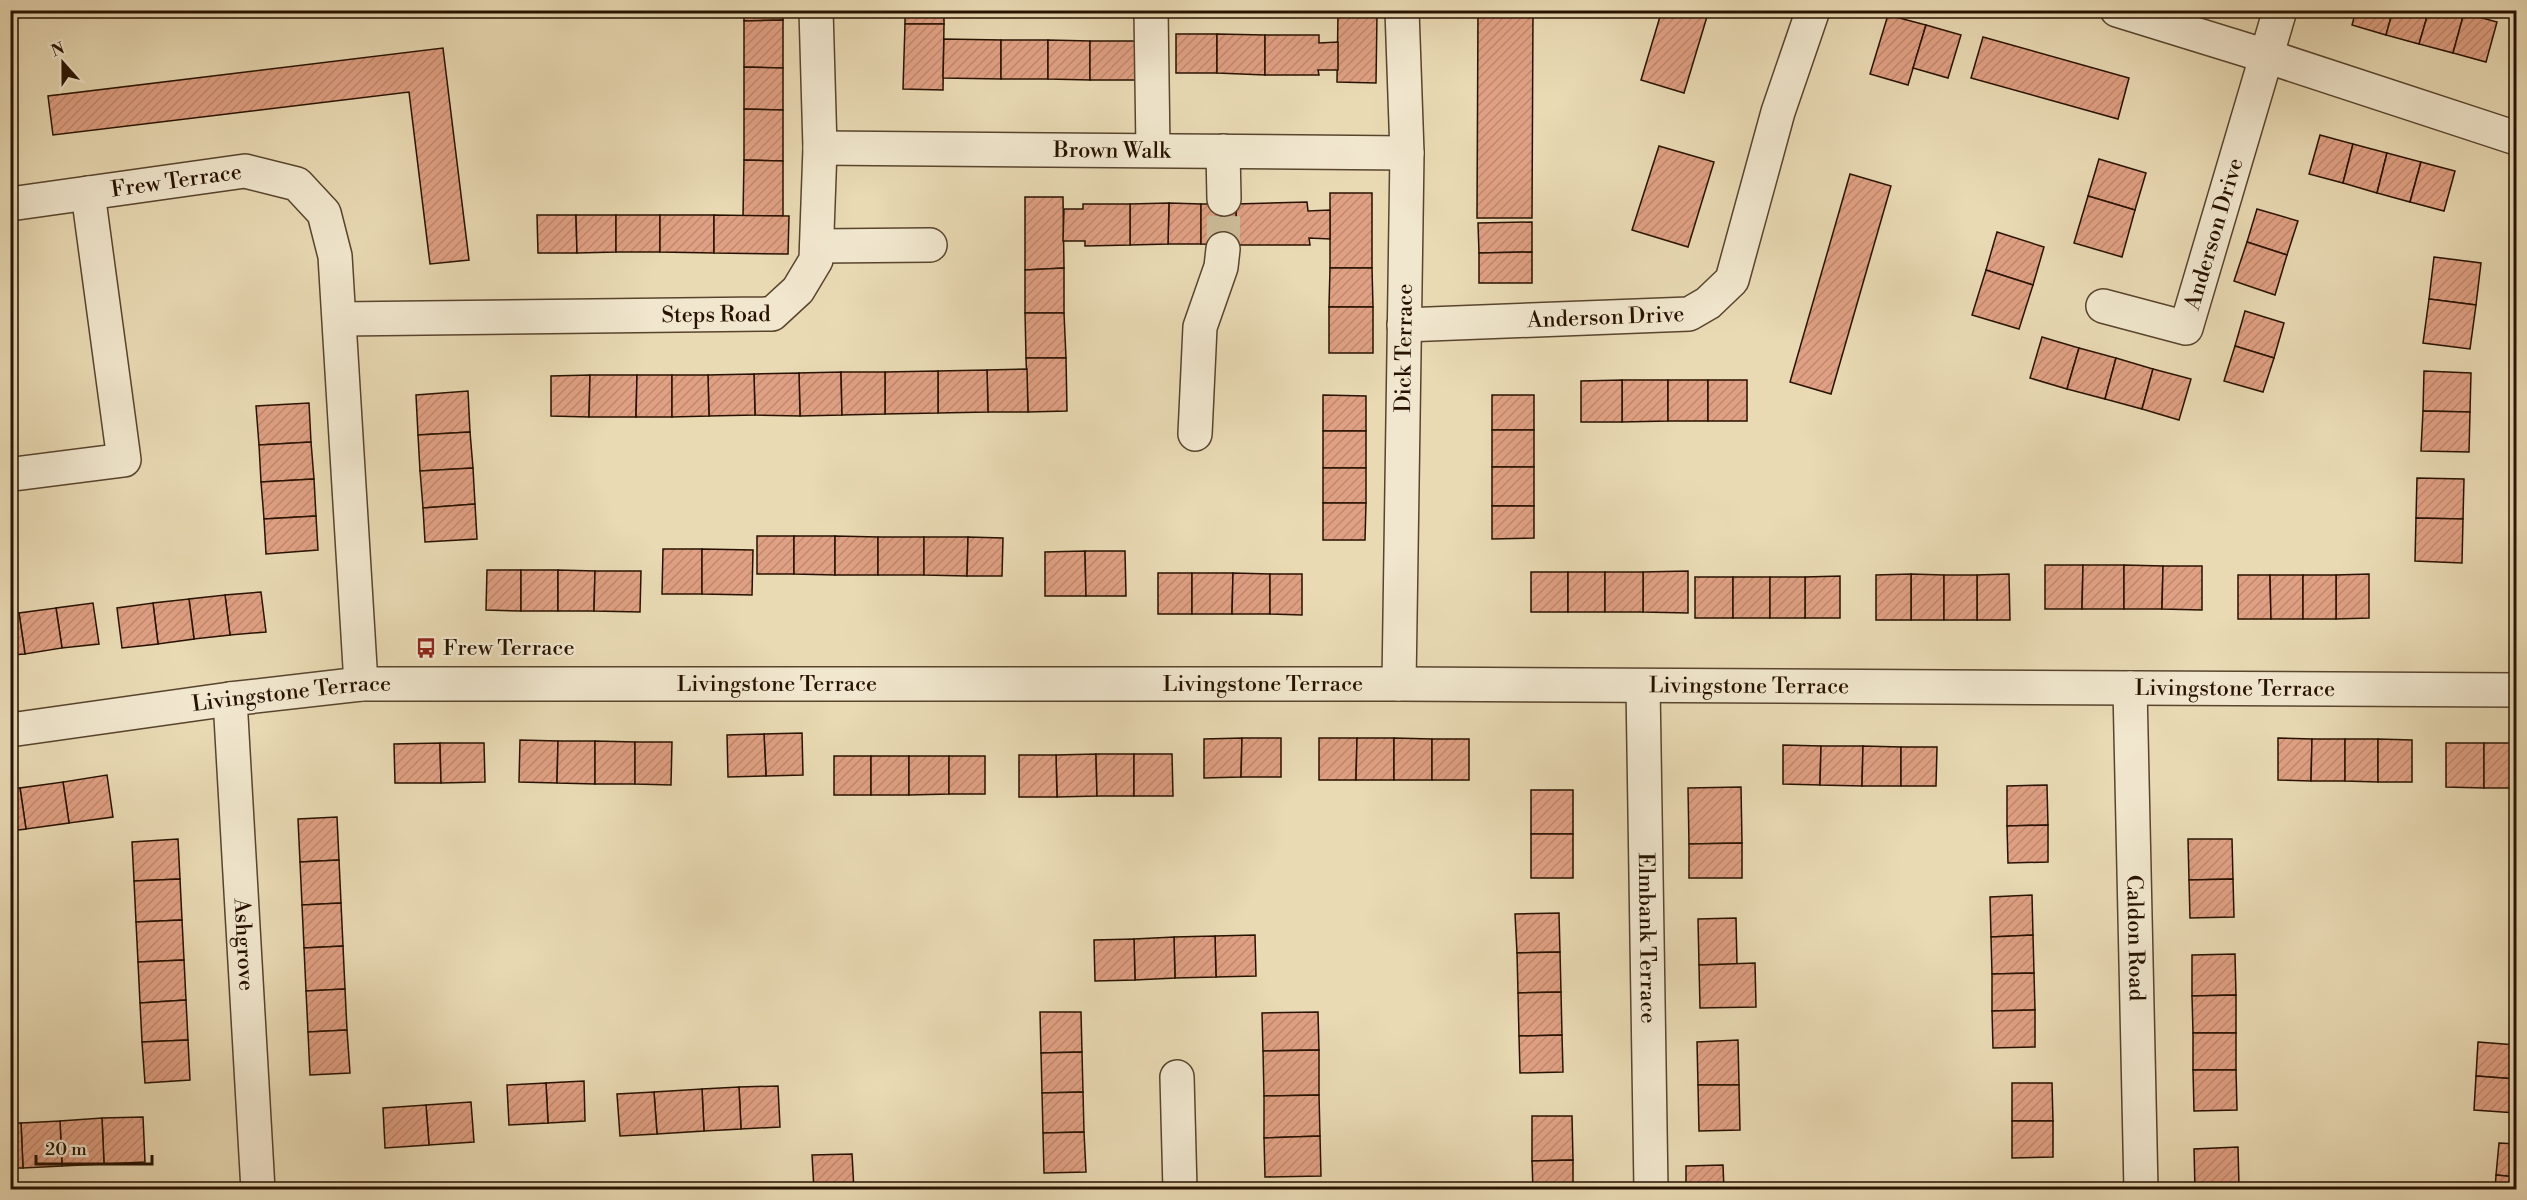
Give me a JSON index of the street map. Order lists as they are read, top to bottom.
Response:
{
  "streets": {
    "street": [
      "Brown Walk",
      "Frew Terrace",
      "Anderson Drive",
      "Steps Road",
      "Dick Terrace",
      "Livingstone Terrace",
      "Elmbank Terrace",
      "Caldon Road",
      "Ashgrove"
    ]
  },
  "crossings": [
    ["Brown Walk", "Steps Road"],
    ["Brown Walk", "Dick Terrace"],
    ["Frew Terrace", "Steps Road"],
    ["Frew Terrace", "Livingstone Terrace"],
    ["Anderson Drive", "Dick Terrace"],
    ["Dick Terrace", "Livingstone Terrace"],
    ["Livingstone Terrace", "Elmbank Terrace"],
    ["Livingstone Terrace", "Caldon Road"],
    ["Livingstone Terrace", "Ashgrove"]
  ],
  "places": {
    "bus stop": ["Frew Terrace"]
  },
  "scale_bar": "20 m",
  "north": "top"
}
